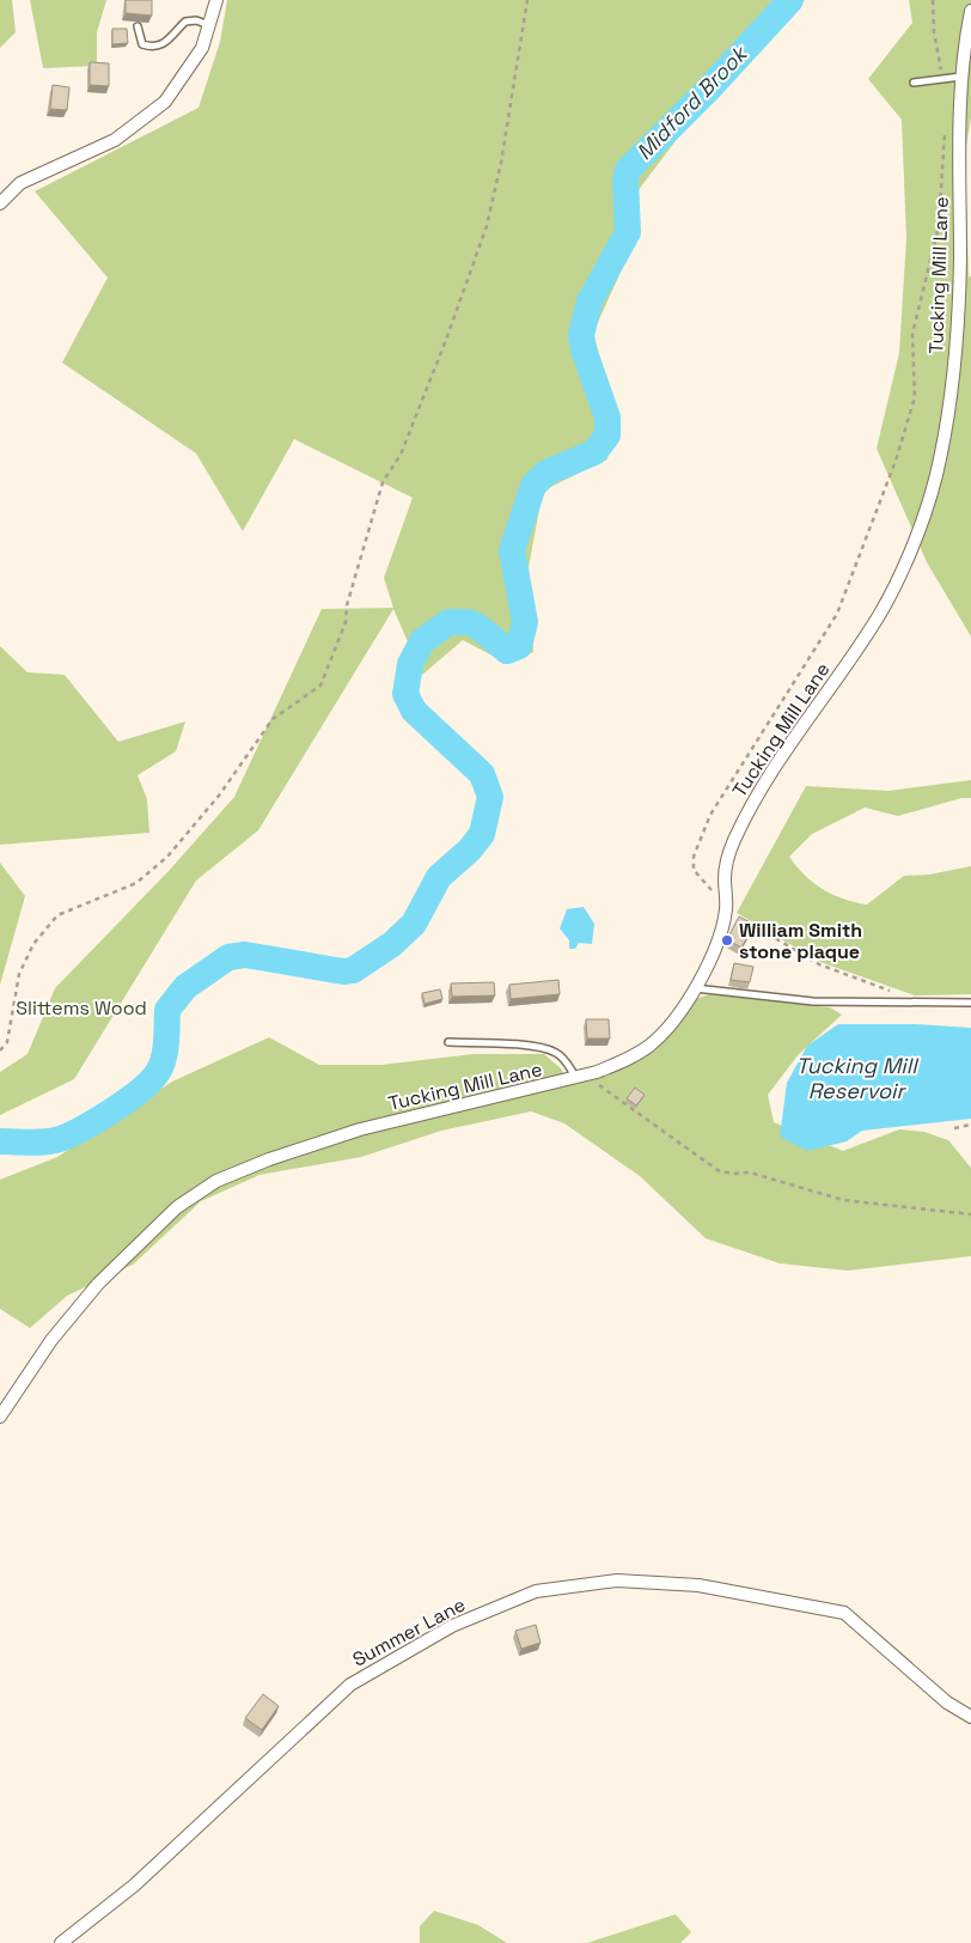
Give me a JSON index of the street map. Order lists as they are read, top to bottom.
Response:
{
  "streets": {
    "street": ["Tucking Mill Lane", "Summer Lane"]
  },
  "water": ["Midford Brook", "Tucking Mill Reservoir"],
  "parks": ["Slittems Wood"],
  "places": ["William Smith stone plaque"]
}
